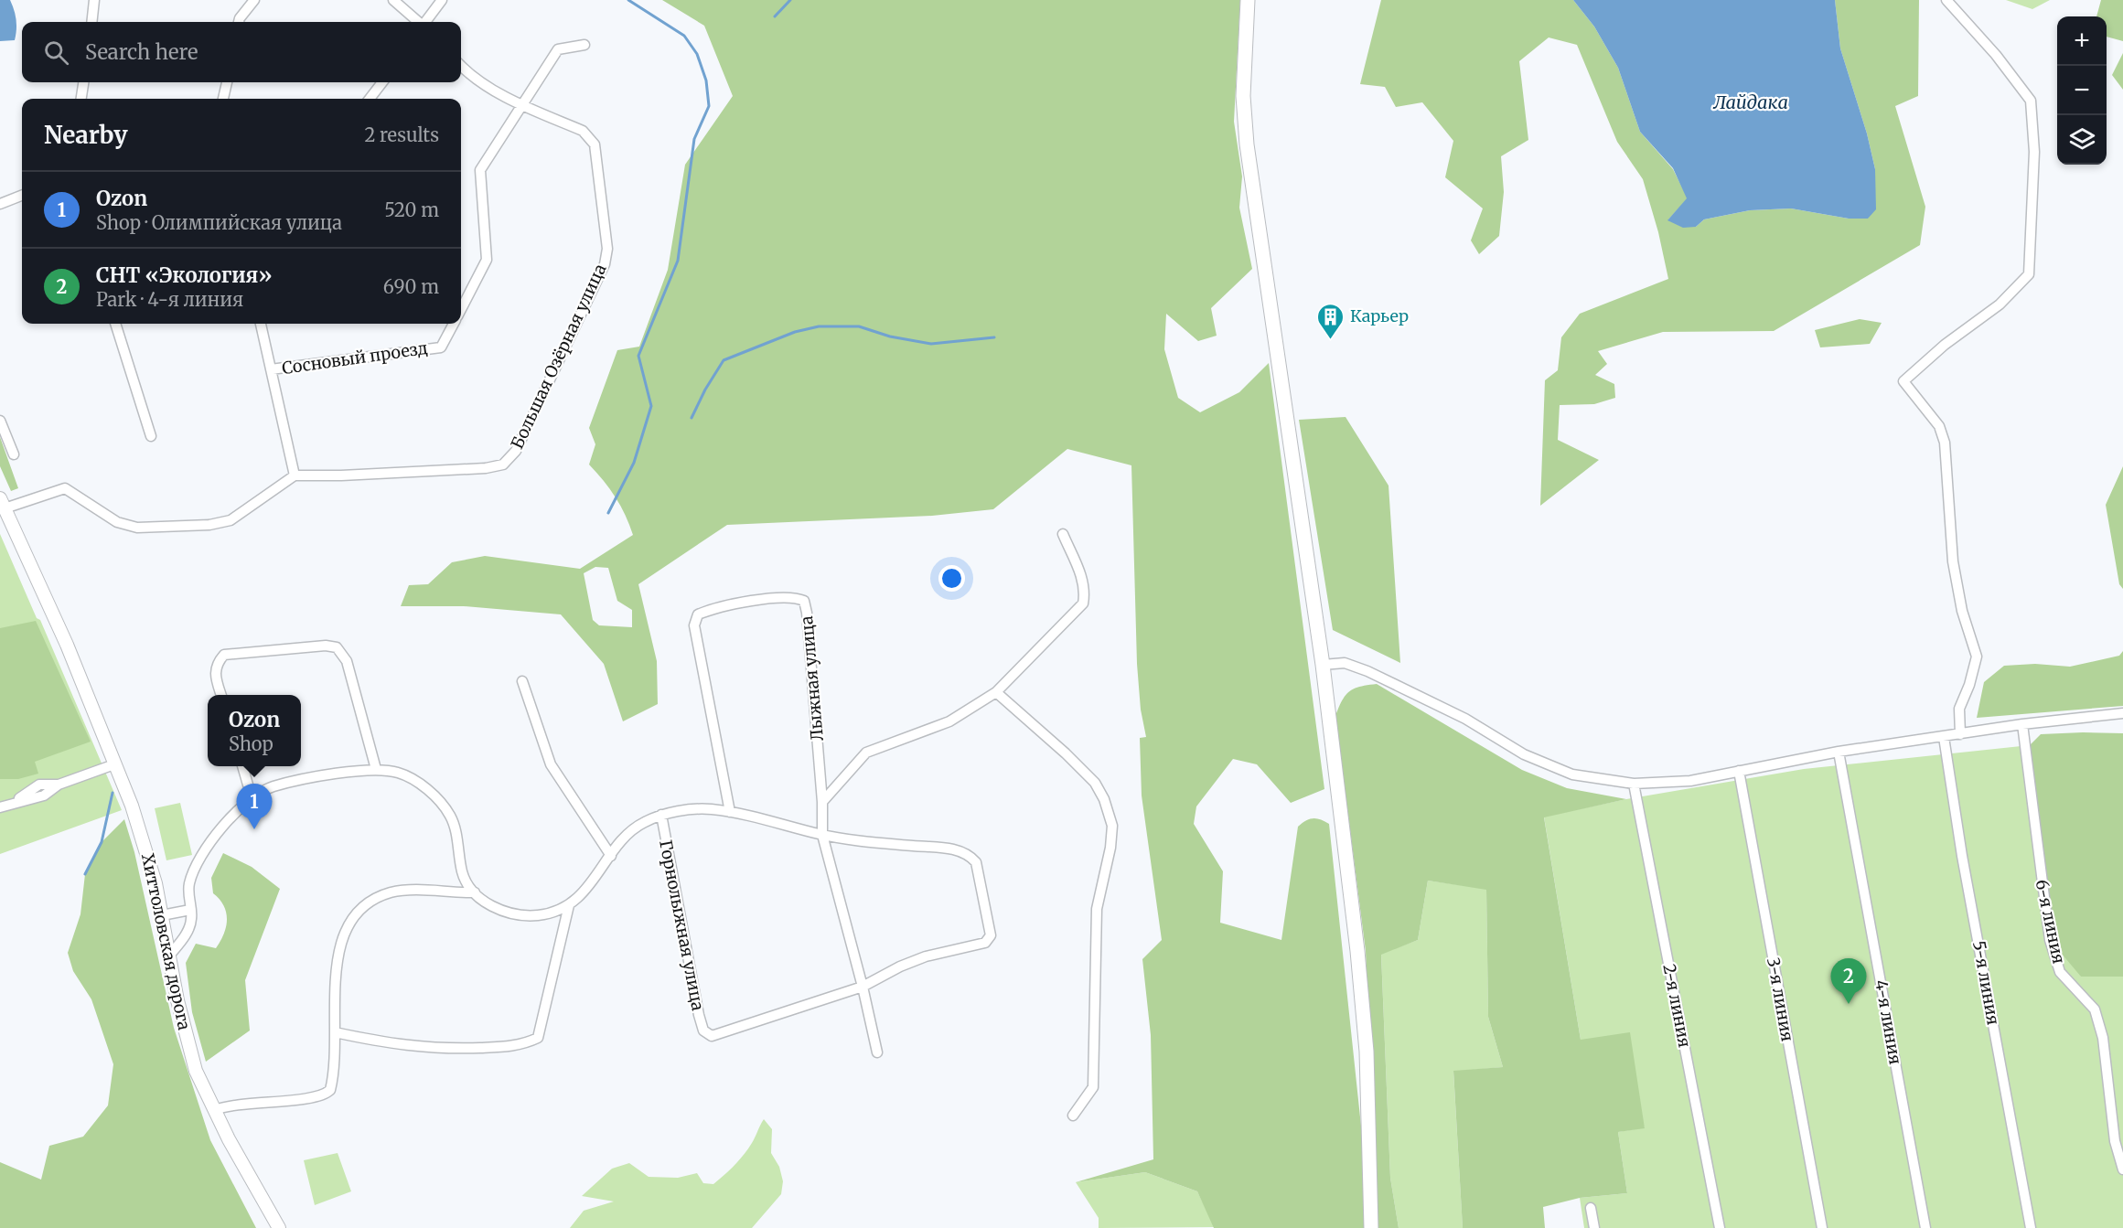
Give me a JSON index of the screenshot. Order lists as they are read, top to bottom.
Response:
{
  "streets": {
    "street": [
      "Большая Озёрная улица",
      "Сосновый проезд",
      "Лыжная улица",
      "6-я линия",
      "Горнолыжная улица",
      "Хиттоловская дорога",
      "5-я линия",
      "3-я линия",
      "2-я линия",
      "4-я линия"
    ]
  },
  "crossings": [
    ["Большая Озёрная улица", "Сосновый проезд"],
    ["Лыжная улица", "Горнолыжная улица"]
  ],
  "water": ["Лайдака"],
  "places": {
    "building": ["Карьер"]
  },
  "page": {
    "map_buttons": ["+", "−"],
    "search": "Search here",
    "heading": ["Nearby", "2 results"],
    "list": [
      {
        "mark": "1",
        "name": "Ozon",
        "note": "Shop · Олимпийская улица",
        "value": "520 m"
      },
      {
        "mark": "2",
        "name": "СНТ «Экология»",
        "note": "Park · 4-я линия",
        "value": "690 m"
      }
    ],
    "popup": ["Ozon", "Shop"],
    "pins": ["1", "2"]
  }
}
